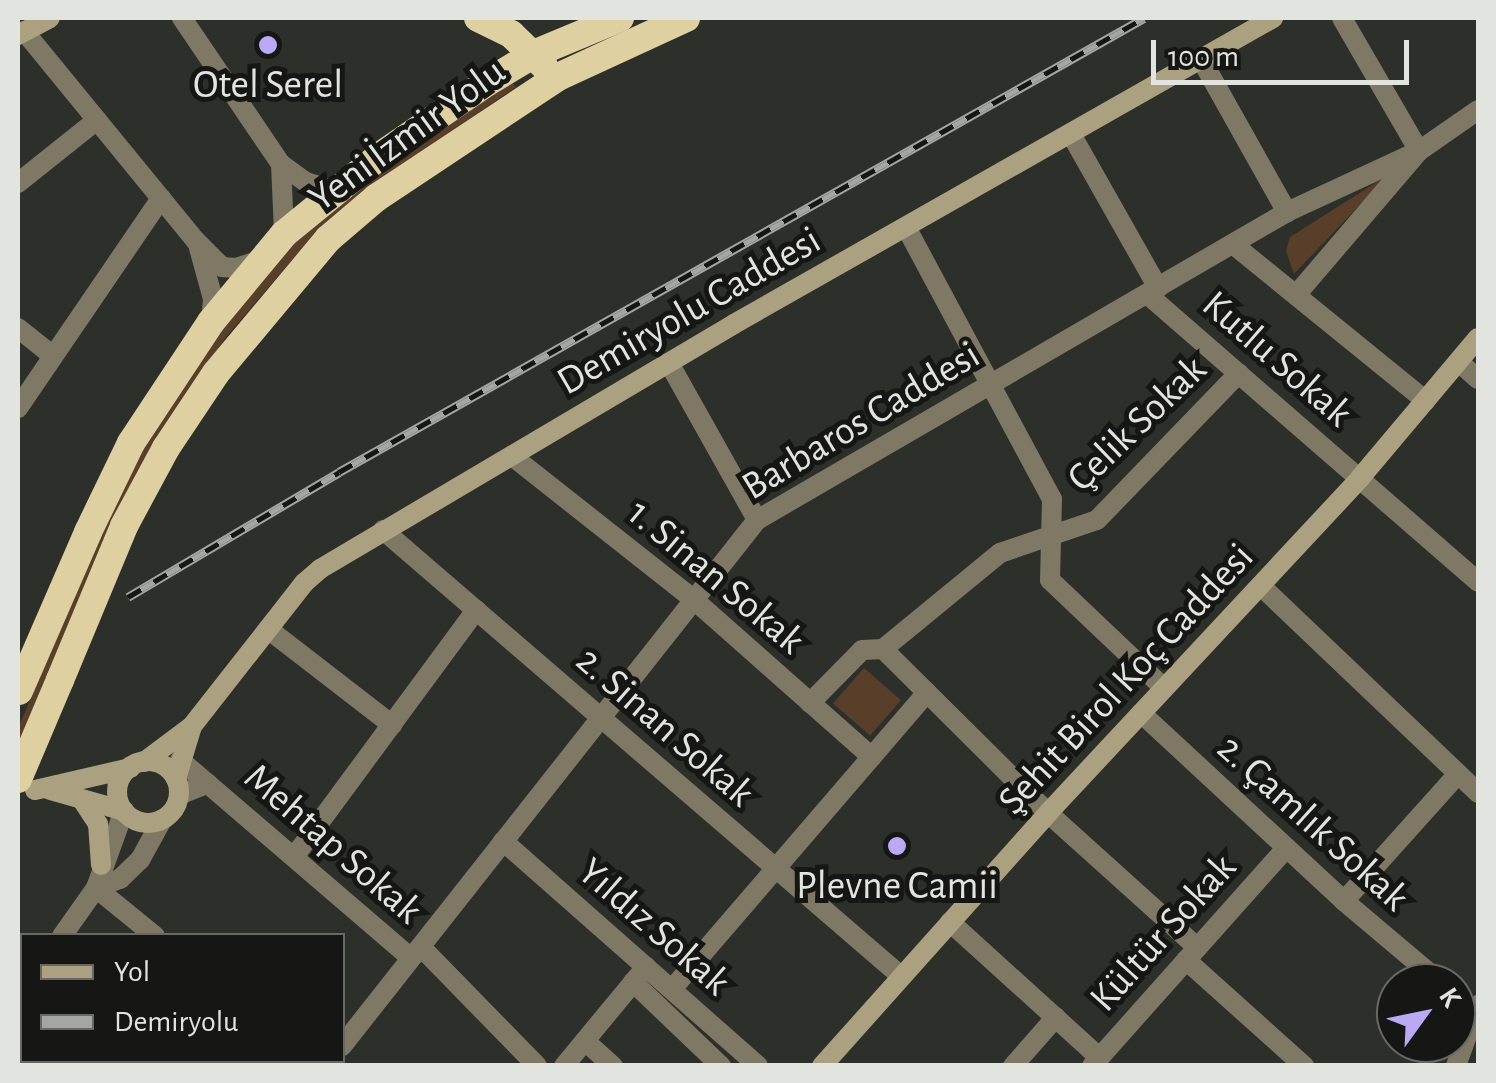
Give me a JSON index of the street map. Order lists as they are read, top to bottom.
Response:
{
  "streets": {
    "highway": ["Yeni İzmir Yolu"],
    "main road": ["Demiryolu Caddesi", "Şehit Birol Koç Caddesi"],
    "street": [
      "Kutlu Sokak",
      "Barbaros Caddesi",
      "Çelik Sokak",
      "1. Sinan Sokak",
      "2. Sinan Sokak",
      "2. Çamlık Sokak",
      "Mehtap Sokak",
      "Yıldız Sokak",
      "Kültür Sokak"
    ]
  },
  "crossings": [
    ["Demiryolu Caddesi", "Kutlu Sokak"],
    ["Demiryolu Caddesi", "1. Sinan Sokak"],
    ["Demiryolu Caddesi", "2. Sinan Sokak"],
    ["Kutlu Sokak", "Barbaros Caddesi"],
    ["Kutlu Sokak", "Çelik Sokak"],
    ["Kutlu Sokak", "Şehit Birol Koç Caddesi"],
    ["Barbaros Caddesi", "1. Sinan Sokak"],
    ["Barbaros Caddesi", "2. Sinan Sokak"],
    ["Barbaros Caddesi", "Mehtap Sokak"],
    ["Barbaros Caddesi", "Yıldız Sokak"],
    ["Çelik Sokak", "1. Sinan Sokak"],
    ["Şehit Birol Koç Caddesi", "2. Sinan Sokak"],
    ["Şehit Birol Koç Caddesi", "2. Çamlık Sokak"],
    ["2. Çamlık Sokak", "Kültür Sokak"]
  ],
  "places": ["Otel Serel", "Plevne Camii"],
  "legend": ["Yol", "Demiryolu"],
  "scale_bar": "100 m",
  "north": "top right"
}
